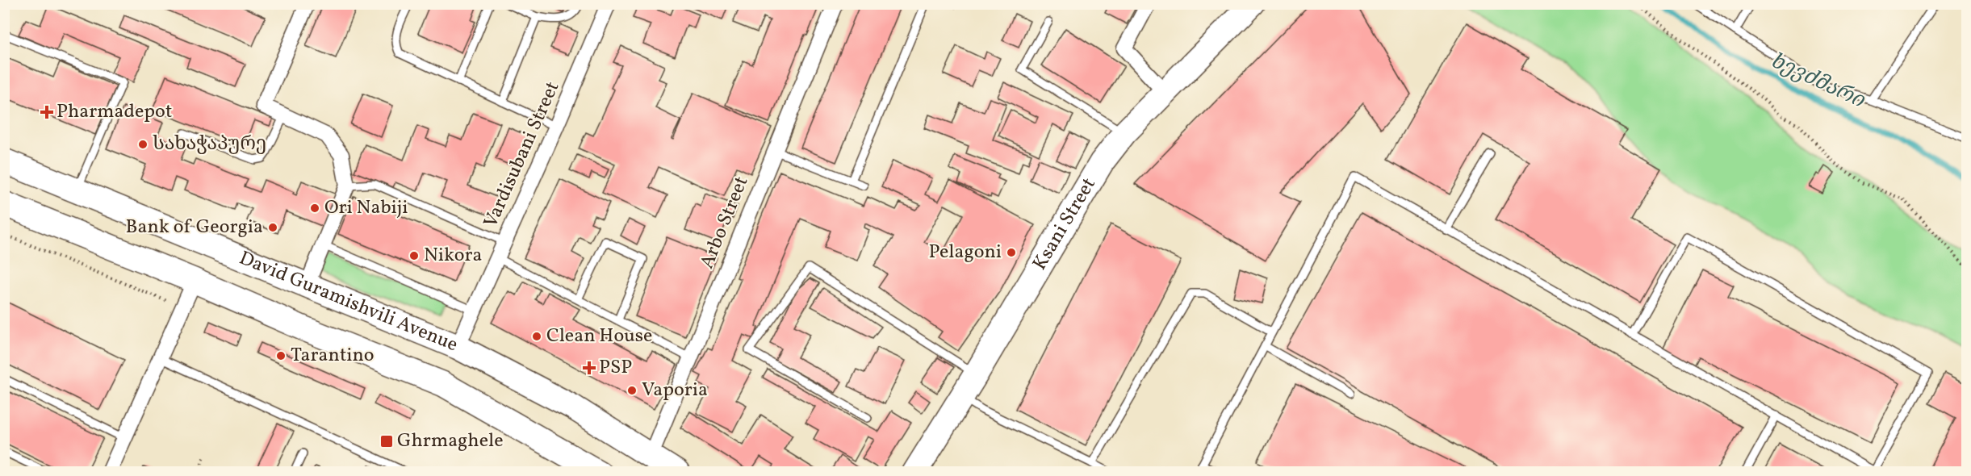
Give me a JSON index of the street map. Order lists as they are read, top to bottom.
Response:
{
  "streets": {
    "main road": ["Ksani Street", "David Guramishvili Avenue"],
    "street": ["Vardisubani Street", "Arbo Street"]
  },
  "crossings": [
    ["Vardisubani Street", "David Guramishvili Avenue"],
    ["Arbo Street", "David Guramishvili Avenue"]
  ],
  "water": ["ხევძმარი"],
  "places": {
    "health": ["Pharmadepot", "PSP"],
    "other": [
      "სახაჭაპურე",
      "Ori Nabiji",
      "Bank of Georgia",
      "Pelagoni",
      "Nikora",
      "Clean House",
      "Tarantino",
      "Vaporia"
    ],
    "transit": ["Ghrmaghele"]
  }
}
